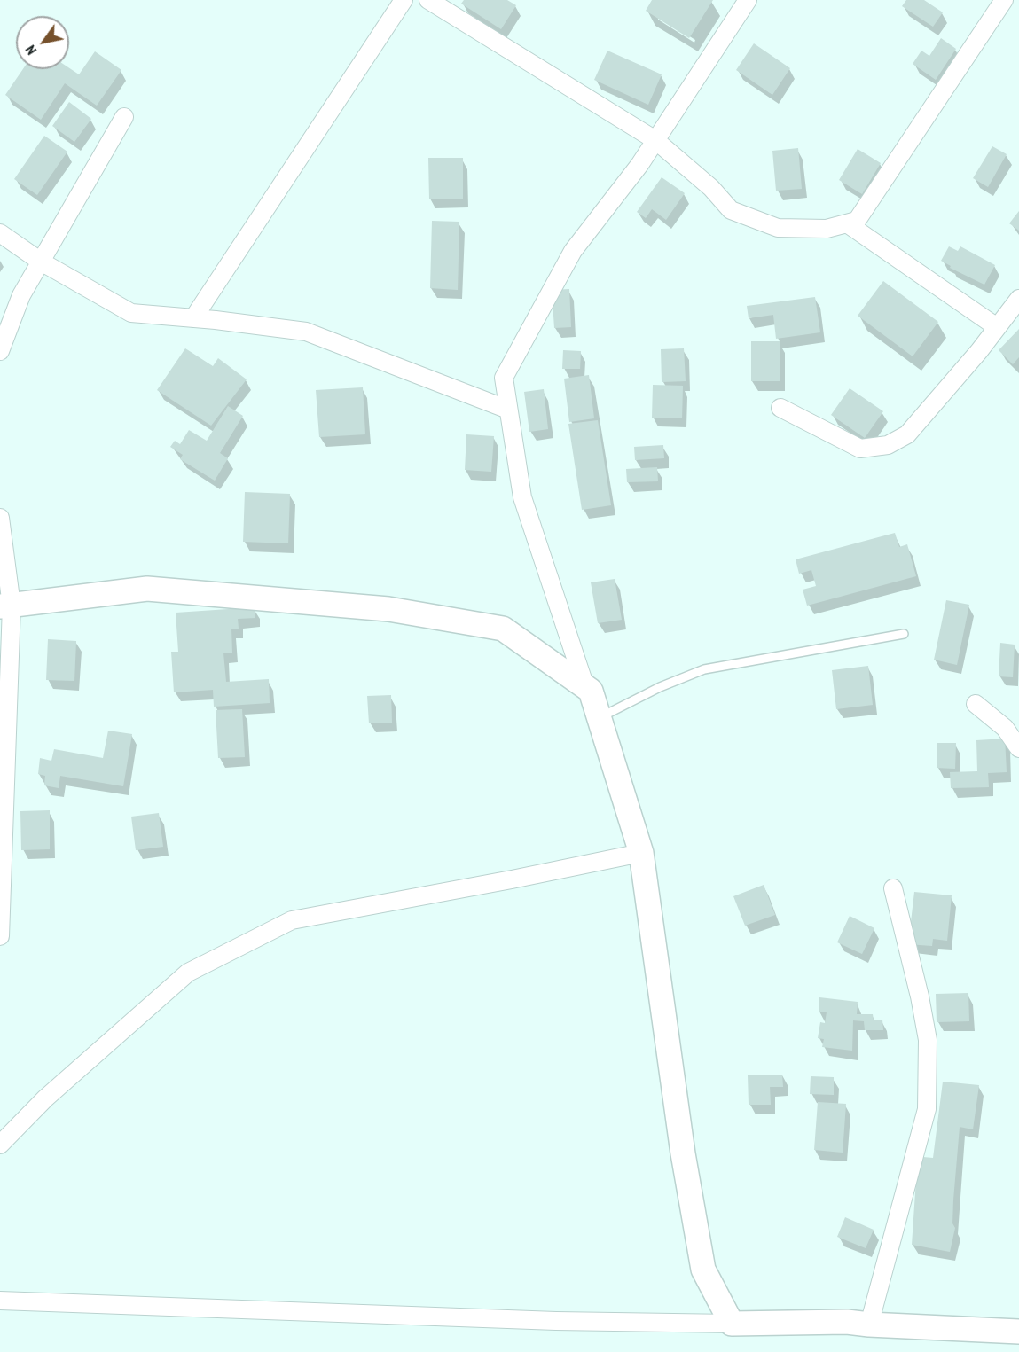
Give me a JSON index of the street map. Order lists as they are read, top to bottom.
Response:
{
  "north": "bottom left"
}
